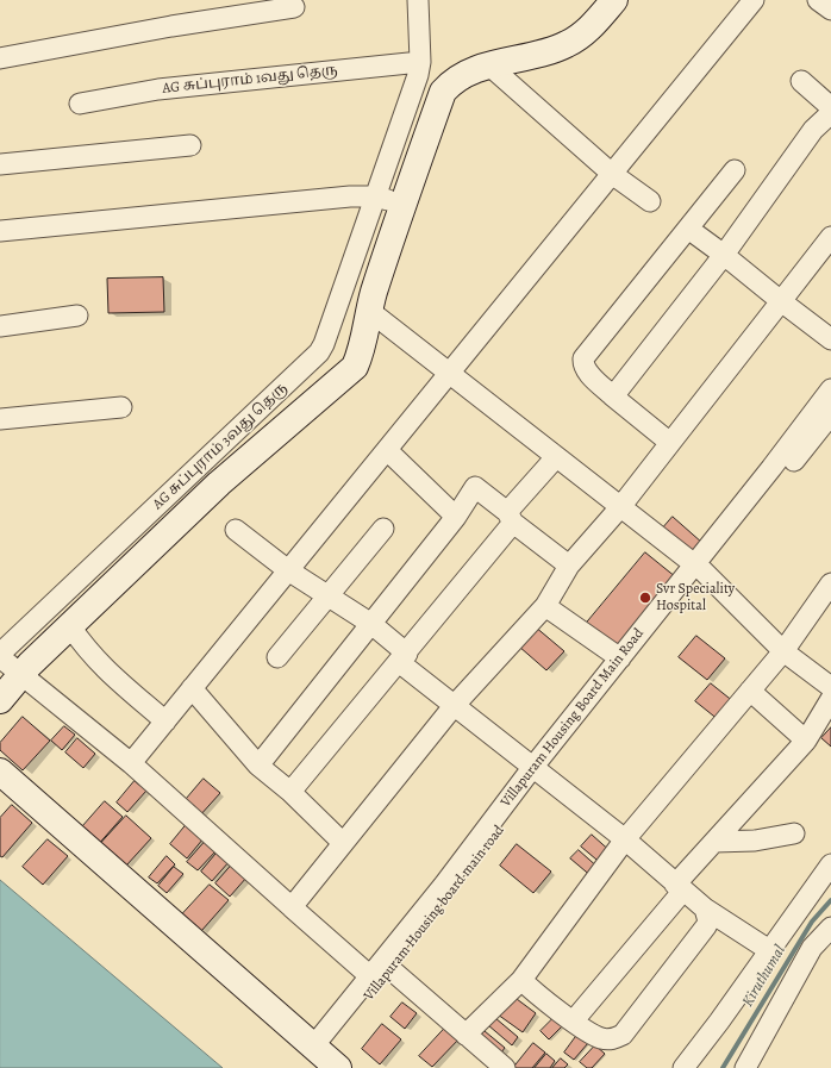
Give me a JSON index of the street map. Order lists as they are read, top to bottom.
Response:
{
  "streets": {
    "street": [
      "AG சுப்புராம் 1வது தெரு",
      "AG சுப்புராம் 3வது தெரு",
      "Villapuram Housing Board Main Road",
      "Villapuram Housing board main road"
    ]
  },
  "crossings": [
    ["Villapuram Housing Board Main Road", "Villapuram Housing board main road"]
  ],
  "water": ["Kiruthumal"],
  "places": ["Svr Speciality Hospital"]
}
